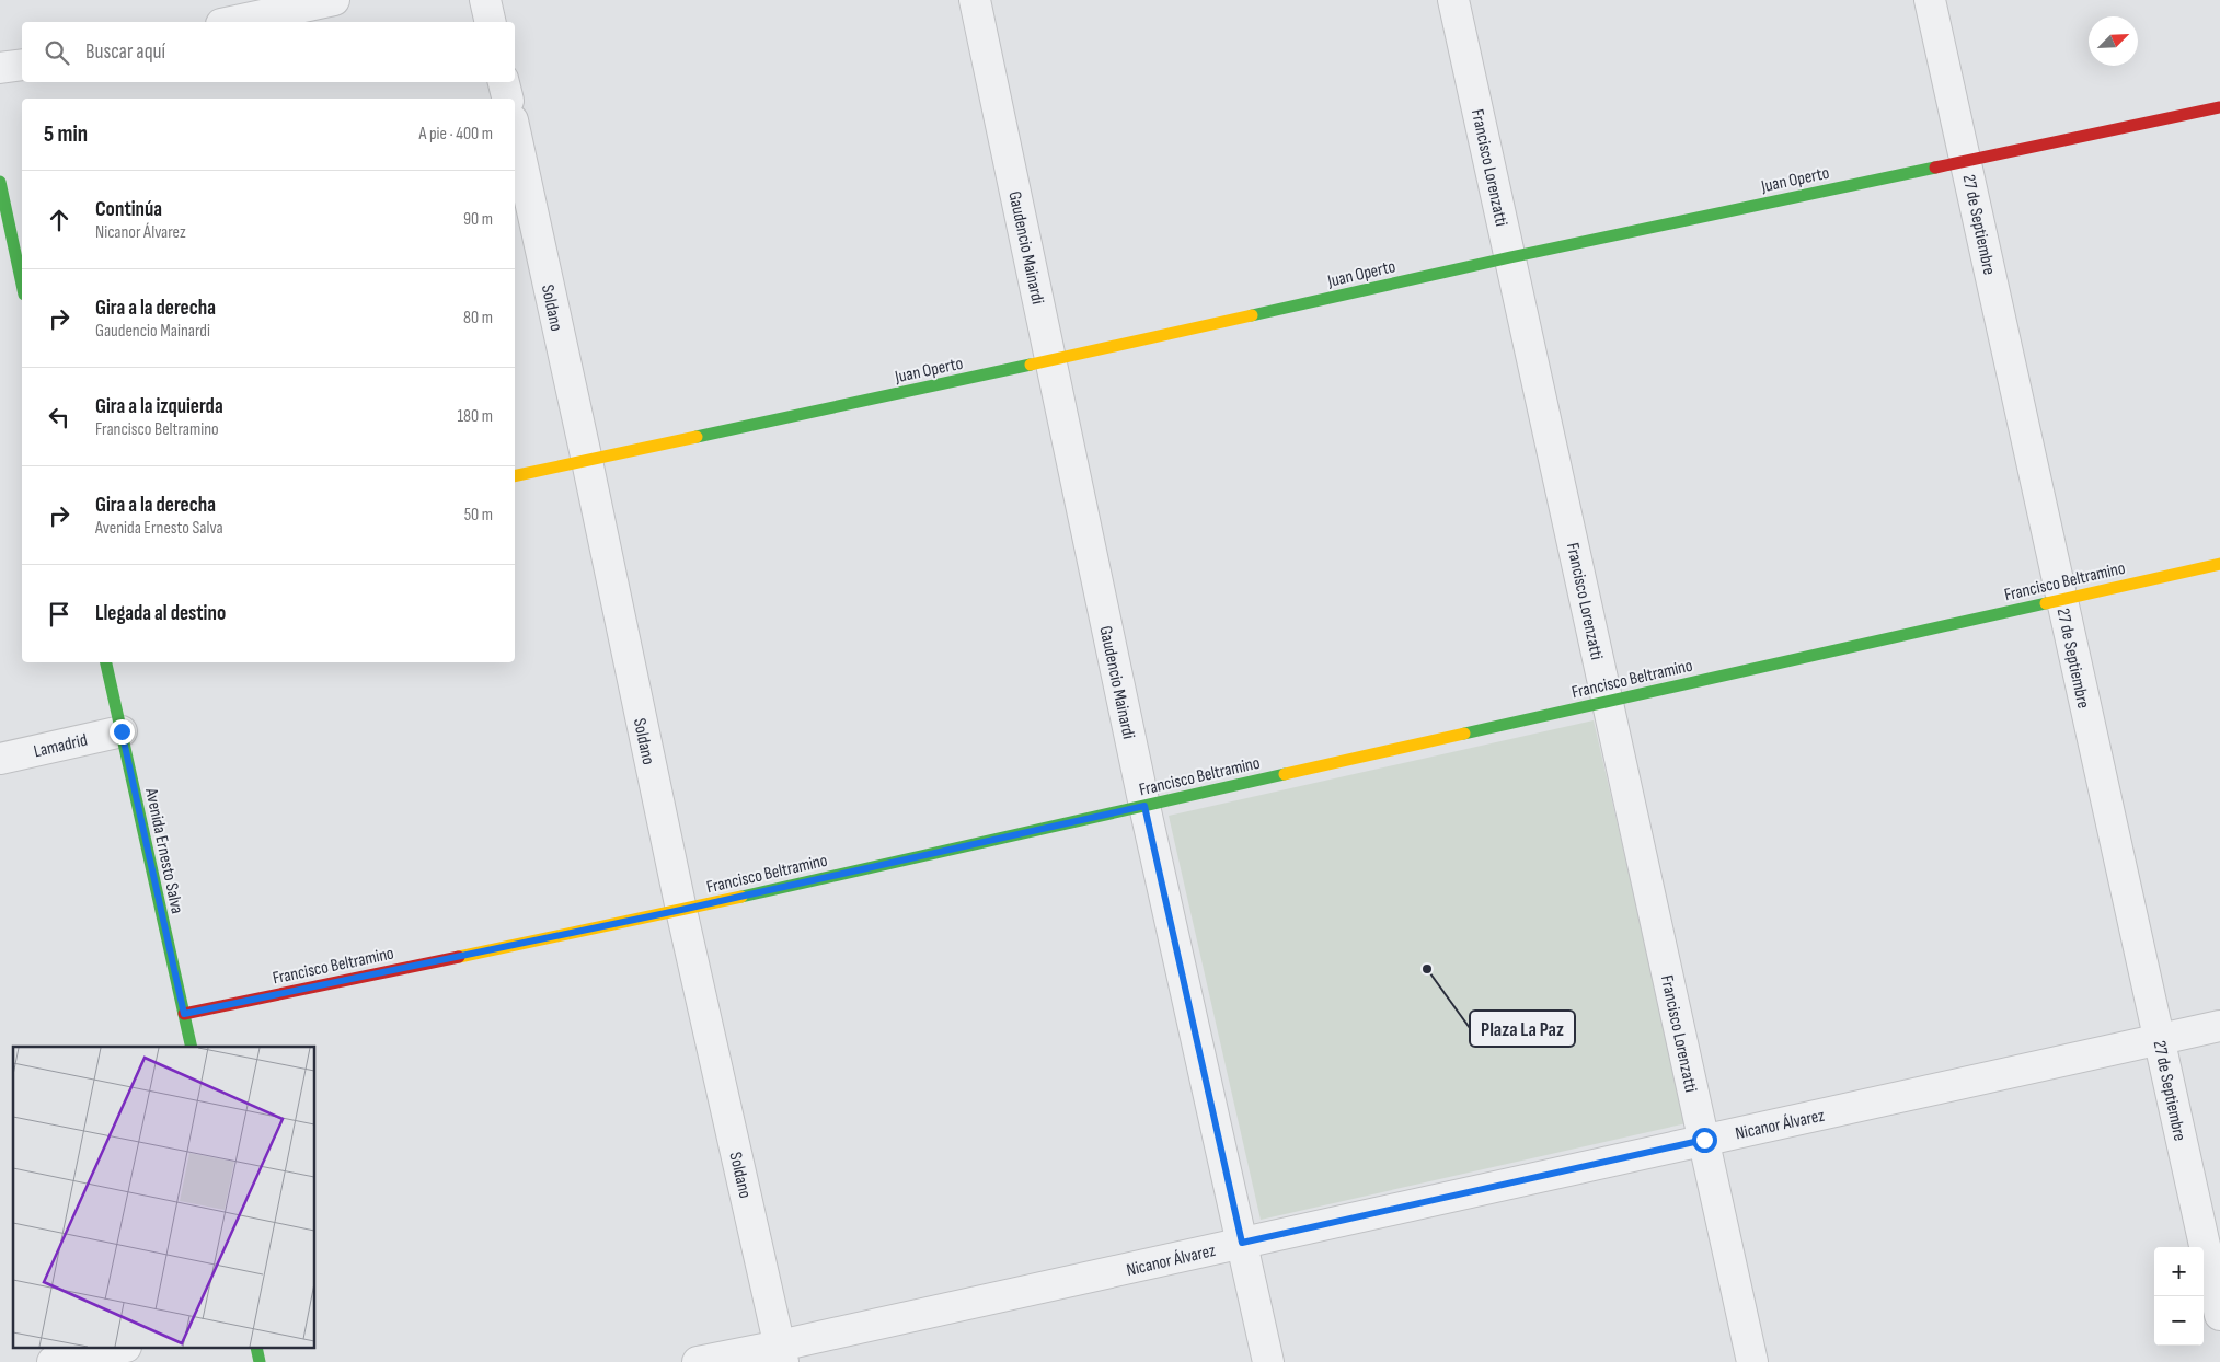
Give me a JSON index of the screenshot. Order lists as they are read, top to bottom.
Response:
{
  "streets": {
    "street": [
      "Francisco Lorenzatti",
      "Juan Operto",
      "27 de Septiembre",
      "Gaudencio Mainardi",
      "Soldano",
      "Francisco Beltramino",
      "Lamadrid",
      "Avenida Ernesto Salva",
      "Nicanor Álvarez"
    ]
  },
  "crossings": [
    ["Francisco Lorenzatti", "Juan Operto"],
    ["Francisco Lorenzatti", "Francisco Beltramino"],
    ["Francisco Lorenzatti", "Nicanor Álvarez"],
    ["Juan Operto", "27 de Septiembre"],
    ["Juan Operto", "Gaudencio Mainardi"],
    ["Juan Operto", "Soldano"],
    ["27 de Septiembre", "Francisco Beltramino"],
    ["27 de Septiembre", "Nicanor Álvarez"],
    ["Gaudencio Mainardi", "Francisco Beltramino"],
    ["Gaudencio Mainardi", "Nicanor Álvarez"],
    ["Soldano", "Francisco Beltramino"],
    ["Soldano", "Nicanor Álvarez"],
    ["Francisco Beltramino", "Avenida Ernesto Salva"],
    ["Lamadrid", "Avenida Ernesto Salva"]
  ],
  "places": ["Plaza La Paz"],
  "north": "top right",
  "page": {
    "search": "Buscar aquí",
    "heading": ["5 min", "A pie · 400 m"],
    "list": [
      ["Continúa", "Nicanor Álvarez", "90 m"],
      ["Gira a la derecha", "Gaudencio Mainardi", "80 m"],
      ["Gira a la izquierda", "Francisco Beltramino", "180 m"],
      ["Gira a la derecha", "Avenida Ernesto Salva", "50 m"],
      "Llegada al destino"
    ],
    "map_buttons": ["+", "−"]
  }
}
